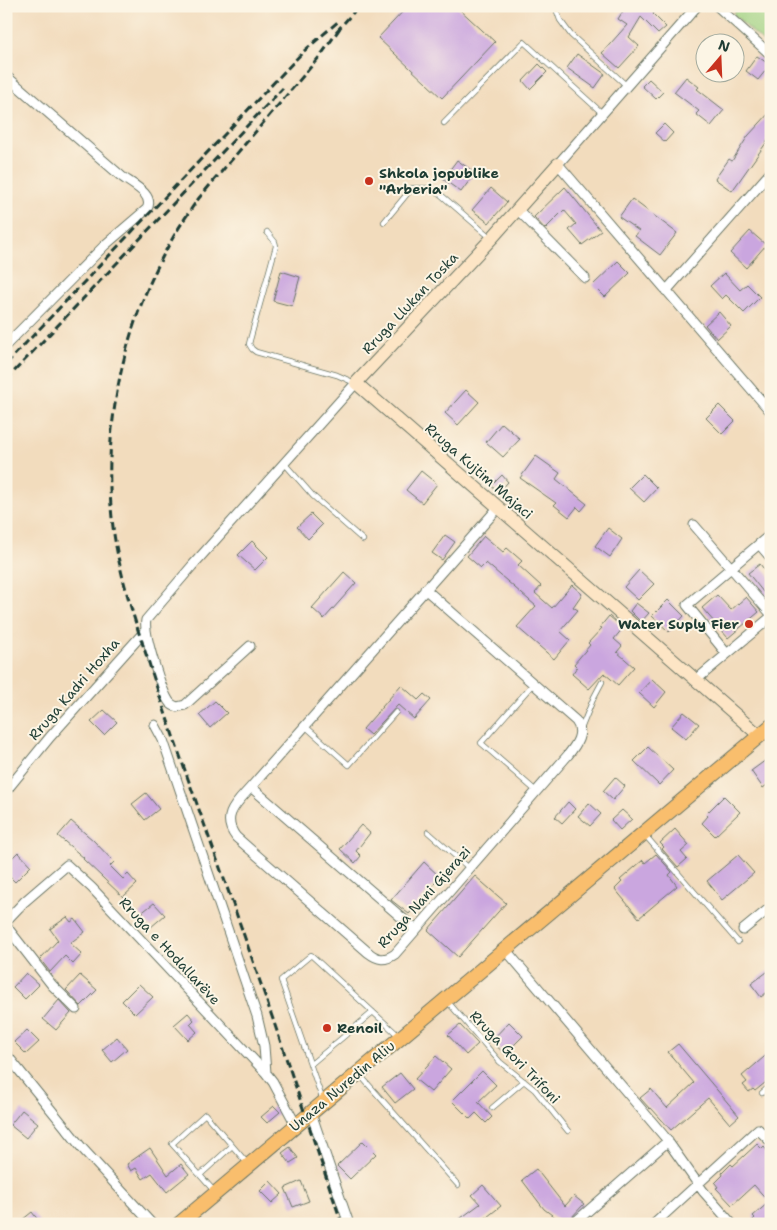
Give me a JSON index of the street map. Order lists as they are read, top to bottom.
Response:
{
  "streets": {
    "main road": ["Unaza Nuredin Aliu"],
    "street": [
      "Rruga Llukan Toska",
      "Rruga Kujtim Majaci",
      "Rruga Kadri Hoxha",
      "Rruga Nani Gjerazi",
      "Rruga e Hodallarëve"
    ],
    "lane": ["Rruga Gori Trifoni"]
  },
  "crossings": [
    ["Rruga Llukan Toska", "Rruga Kujtim Majaci"],
    ["Rruga Llukan Toska", "Rruga Kadri Hoxha"],
    ["Rruga Kujtim Majaci", "Rruga Nani Gjerazi"],
    ["Rruga Kujtim Majaci", "Unaza Nuredin Aliu"],
    ["Rruga e Hodallarëve", "Unaza Nuredin Aliu"],
    ["Rruga Gori Trifoni", "Unaza Nuredin Aliu"]
  ],
  "places": ["Shkola jopublike \"Arberia\"", "Water Suply Fier", "Renoil"],
  "north": "top"
}
